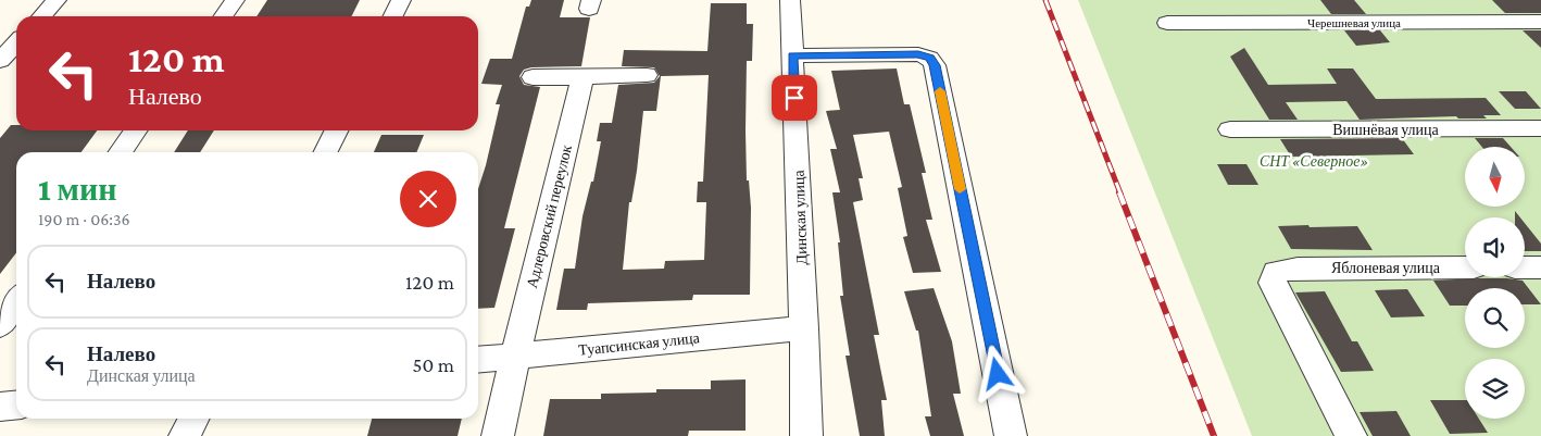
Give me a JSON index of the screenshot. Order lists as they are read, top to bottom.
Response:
{
  "streets": {
    "street": [
      "Черешневая улица",
      "Вишнёвая улица",
      "Адлеровский переулок",
      "Динская улица",
      "Яблоневая улица",
      "Туапсинская улица"
    ]
  },
  "crossings": [
    ["Адлеровский переулок", "Туапсинская улица"],
    ["Динская улица", "Туапсинская улица"]
  ],
  "parks": ["СНТ «Северное»"],
  "north": "bottom",
  "page": {
    "turn": ["120 m", "Налево"],
    "heading": ["1 мин", "190 m · 06:36"],
    "list": [
      {
        "name": "Налево",
        "value": "120 m"
      },
      {
        "name": "Налево",
        "note": "Динская улица",
        "value": "50 m"
      }
    ]
  }
}
